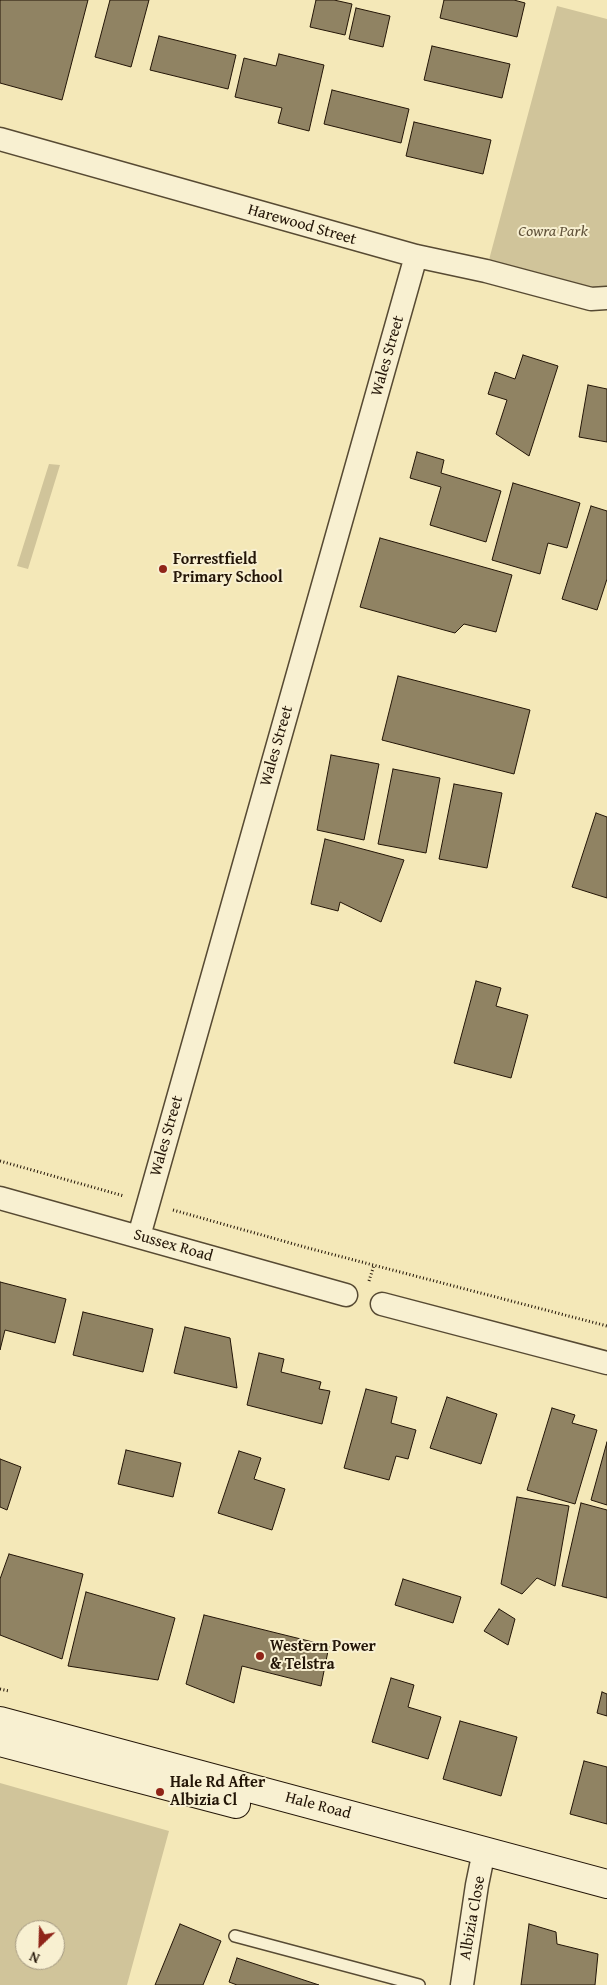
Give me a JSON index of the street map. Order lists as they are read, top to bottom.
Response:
{
  "streets": {
    "main road": ["Hale Road"],
    "street": [
      "Harewood Street",
      "Wales Street",
      "Sussex Road",
      "Albizia Close"
    ]
  },
  "crossings": [
    ["Harewood Street", "Wales Street"],
    ["Wales Street", "Sussex Road"],
    ["Hale Road", "Albizia Close"]
  ],
  "parks": ["Cowra Park"],
  "places": ["Forrestfield Primary School", "Western Power & Telstra", "Hale Rd After Albizia Cl"],
  "north": "bottom left"
}
